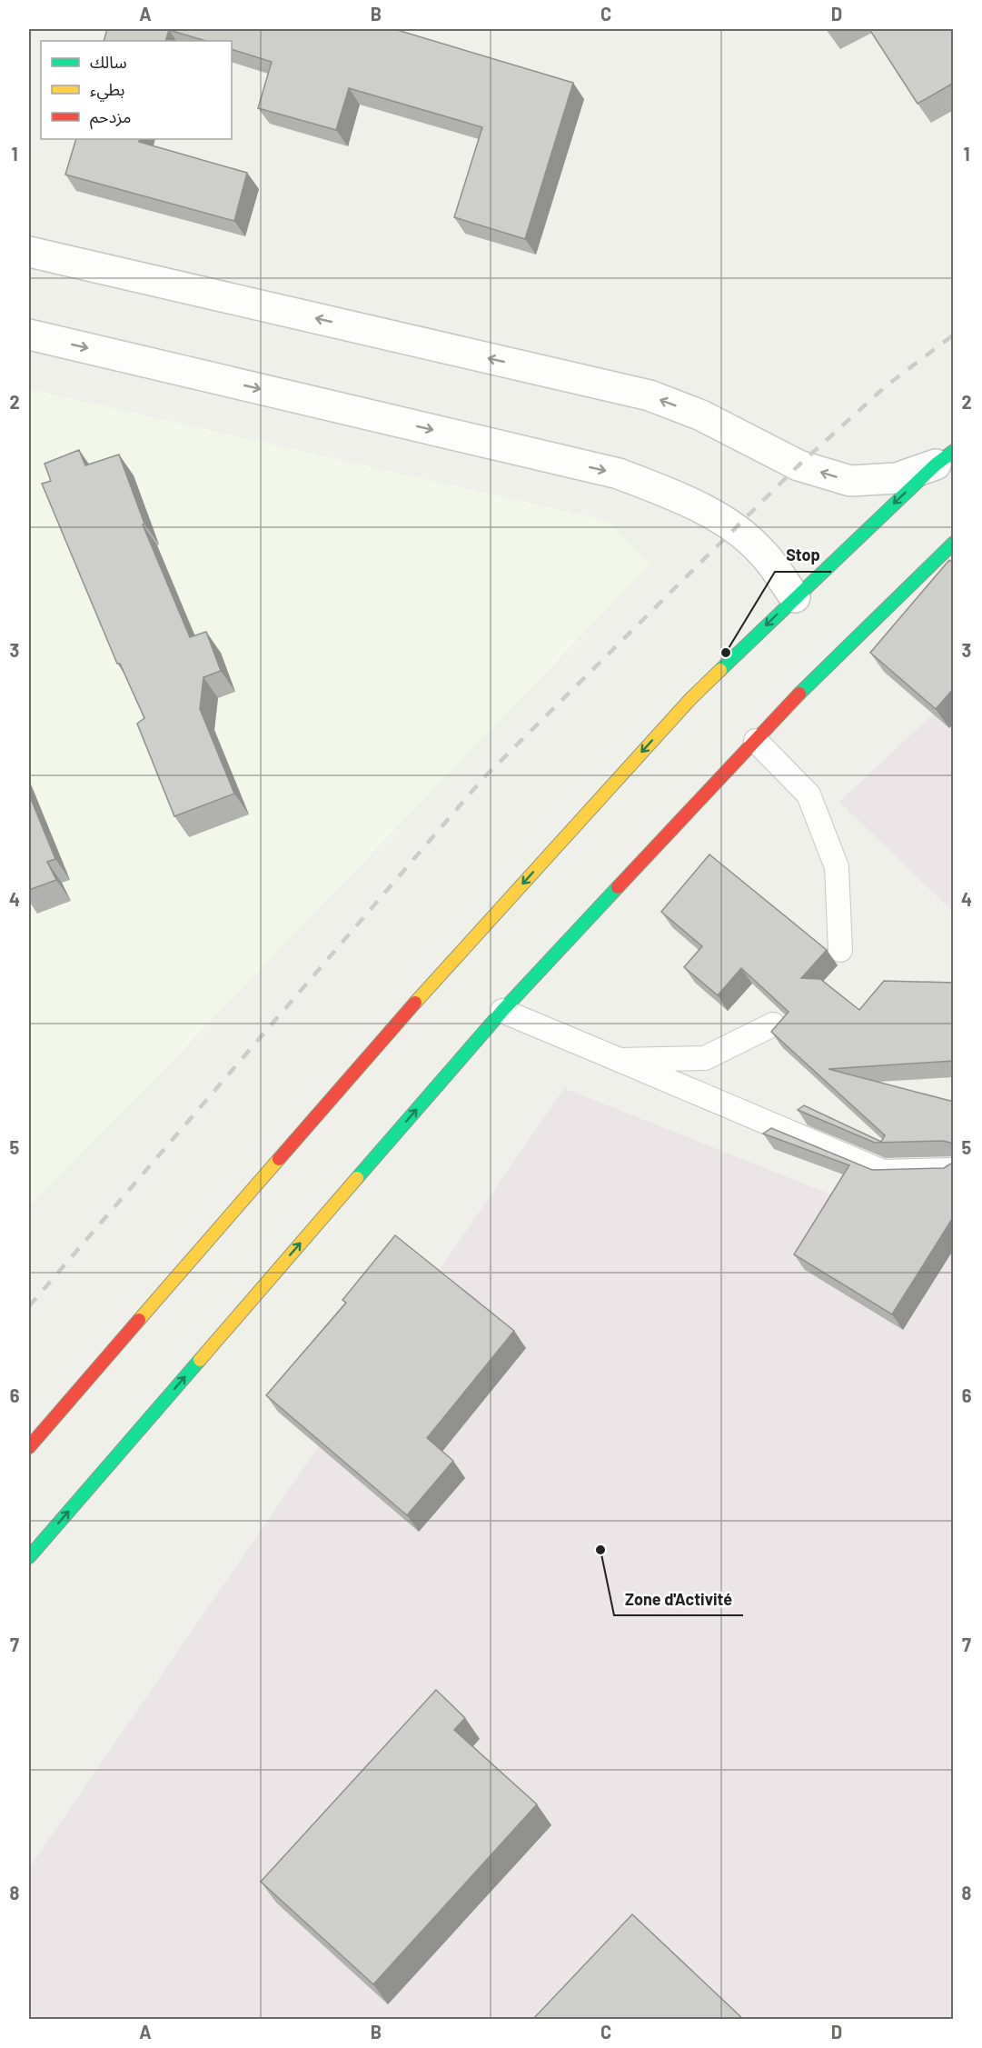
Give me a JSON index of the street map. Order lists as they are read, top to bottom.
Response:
{
  "places": ["Stop", "Zone d'Activité"],
  "legend": ["سالك", "بطيء", "مزدحم"],
  "grid": {
    "columns": [
      "A",
      "B",
      "C",
      "D"
    ],
    "rows": [
      "1",
      "2",
      "3",
      "4",
      "5",
      "6",
      "7",
      "8"
    ]
  }
}
